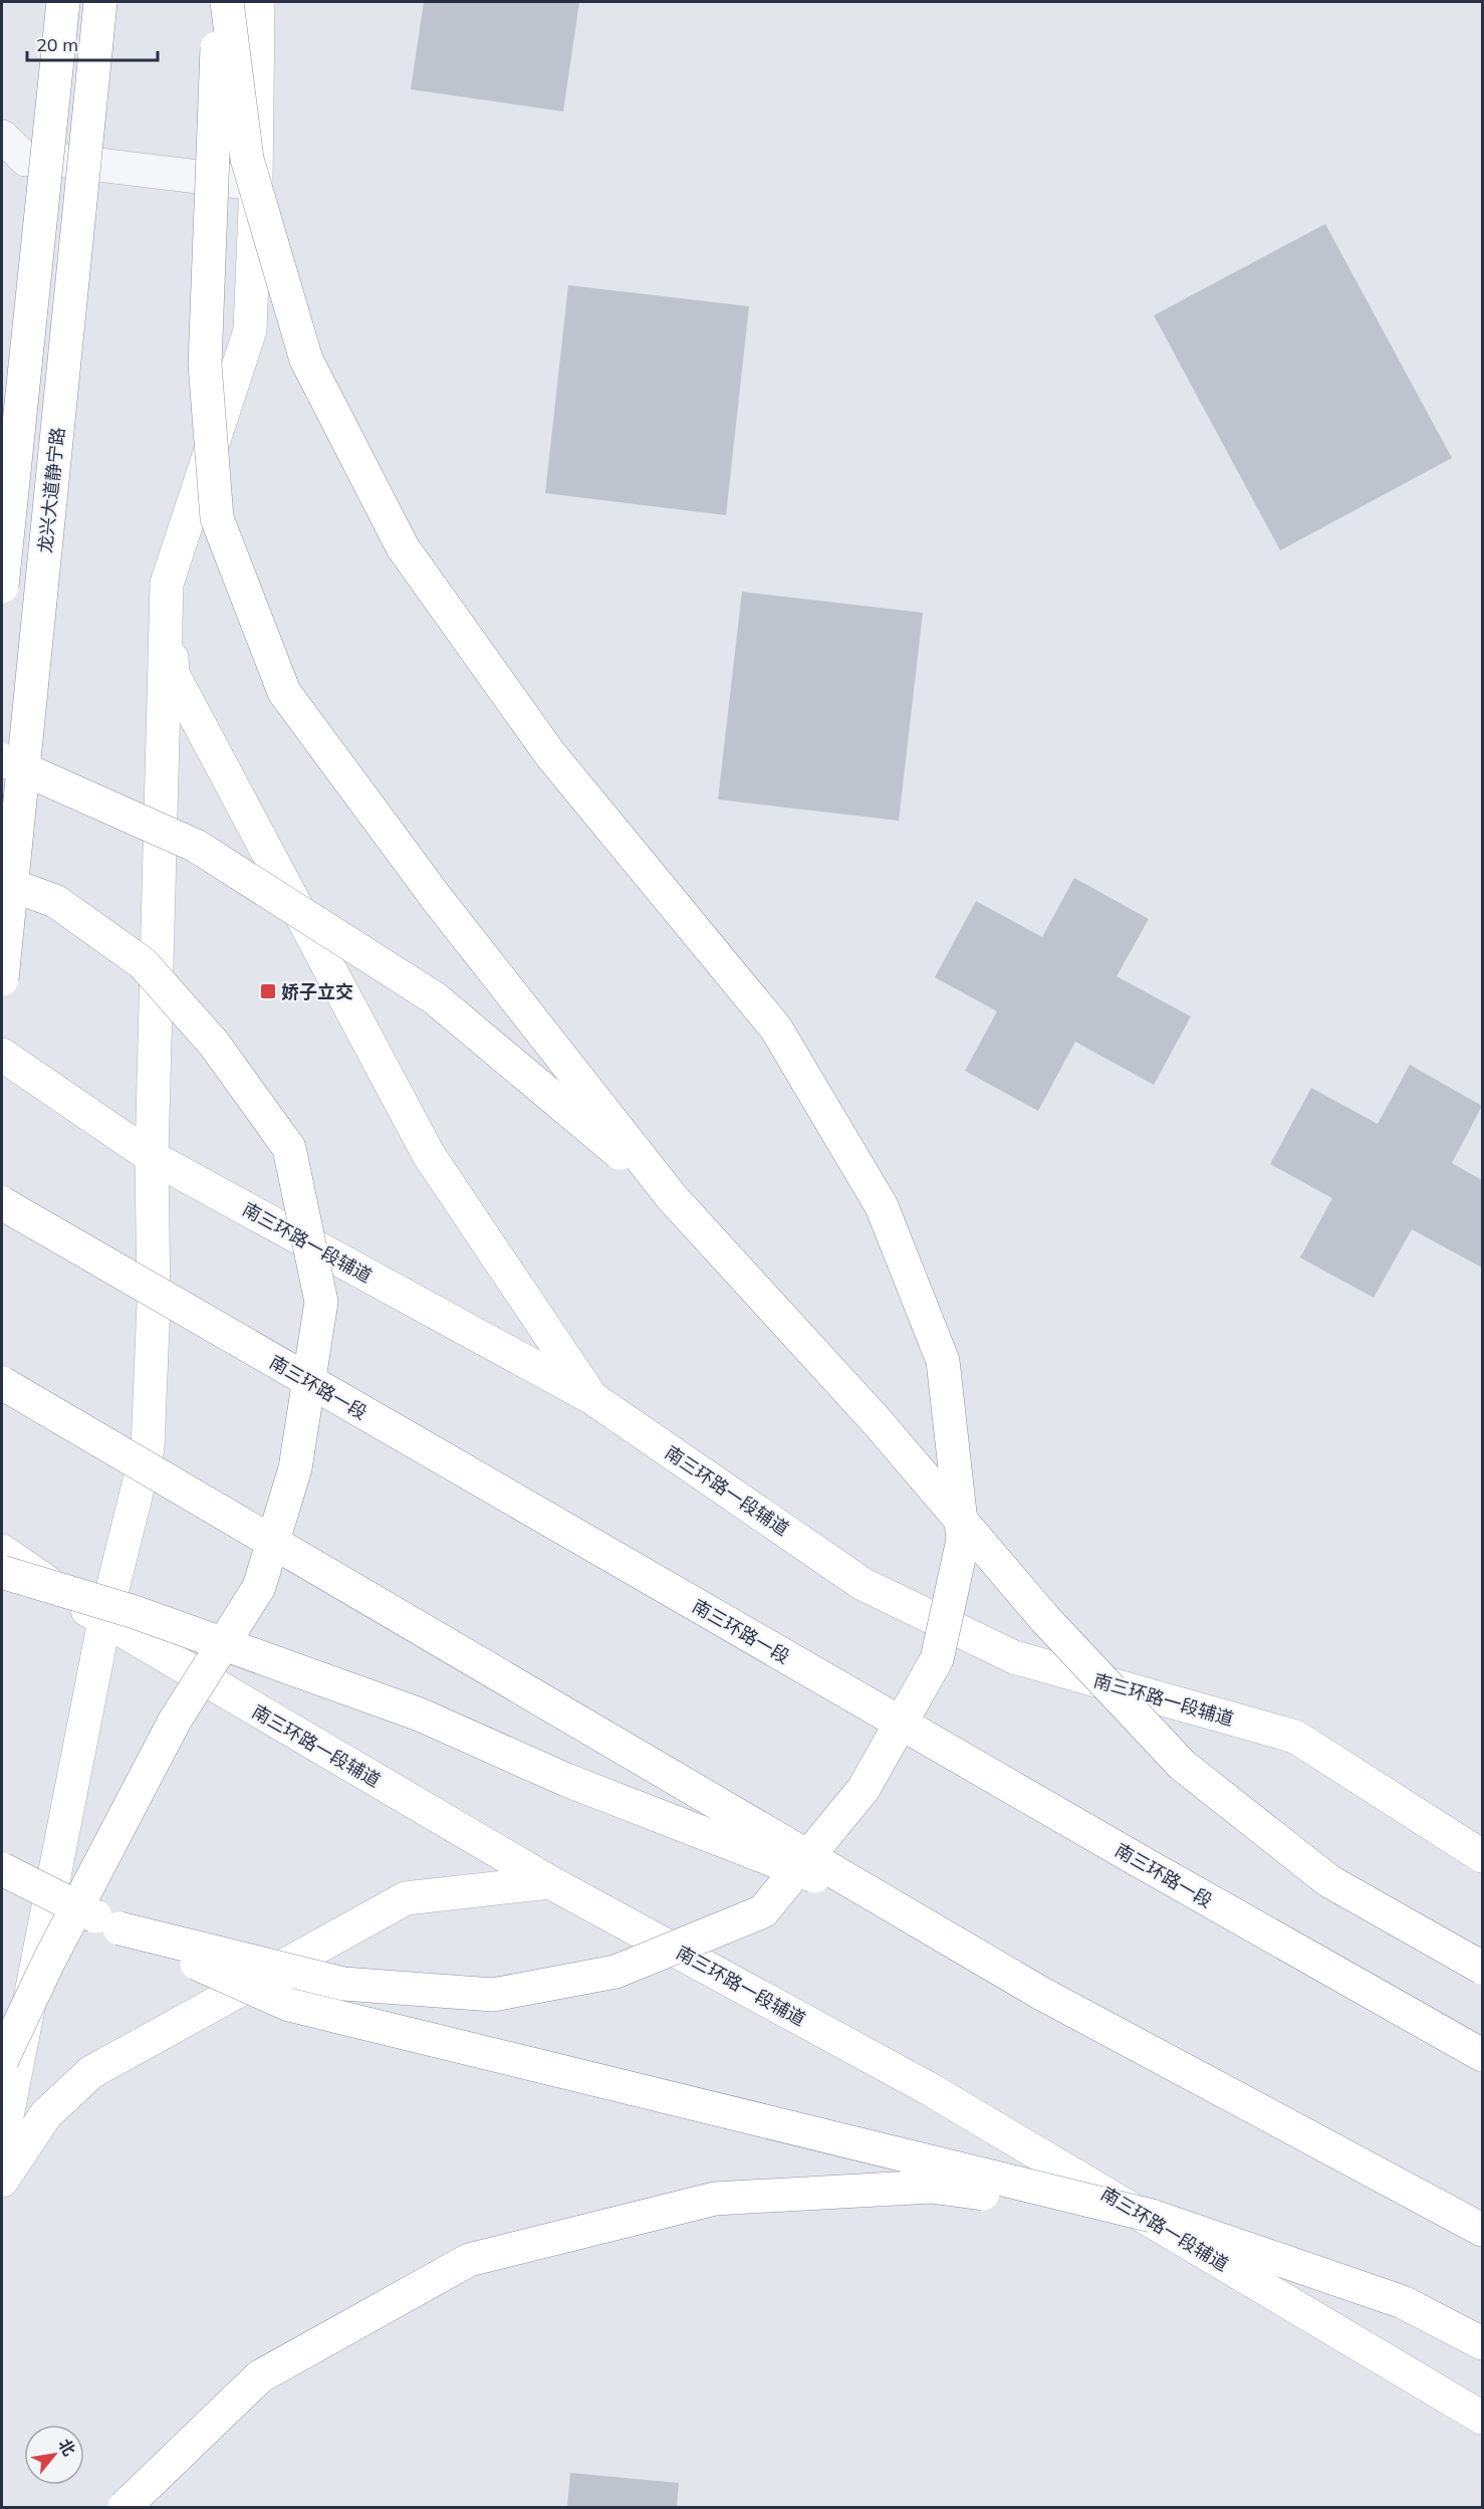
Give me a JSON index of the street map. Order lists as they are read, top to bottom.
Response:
{
  "streets": {
    "main road": ["龙兴大道静宁路", "南三环路一段辅道", "南三环路一段"]
  },
  "places": {
    "transit": ["娇子立交"]
  },
  "scale_bar": "20 m",
  "north": "top right"
}
